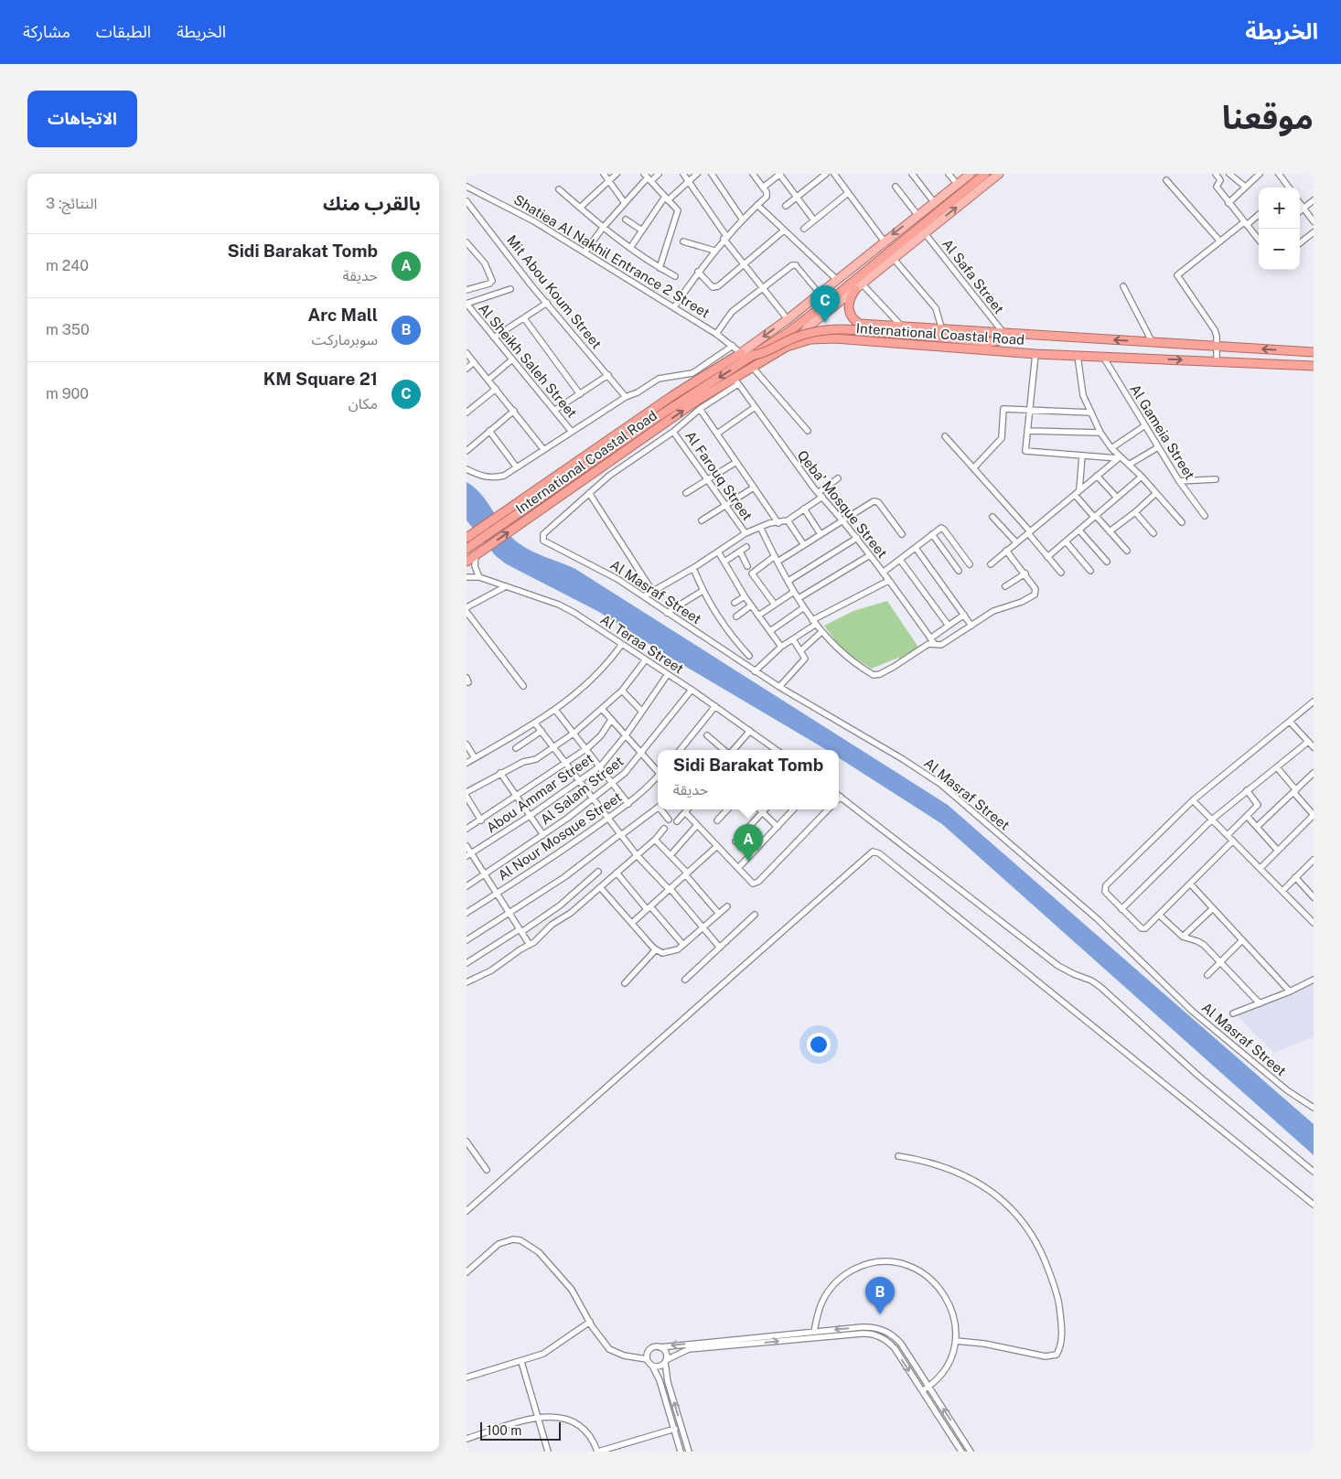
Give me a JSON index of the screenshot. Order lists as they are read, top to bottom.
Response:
{
  "streets": {
    "highway": ["International Coastal Road"],
    "street": [
      "Shatiea Al Nakhil Entrance 2 Street",
      "Al Safa Street",
      "Mit Abou Koum Street",
      "Al Sheikh Saleh Street",
      "Al Gameia Street",
      "Al Farouq Street",
      "Qeba' Mosque Street",
      "Al Masraf Street",
      "Al Teraa Street",
      "Al Salam Street",
      "Abou Ammar Street",
      "Al Nour Mosque Street"
    ]
  },
  "crossings": [
    ["Shatiea Al Nakhil Entrance 2 Street", "International Coastal Road"],
    ["Al Safa Street", "International Coastal Road"],
    ["International Coastal Road", "Al Gameia Street"],
    ["International Coastal Road", "Qeba' Mosque Street"],
    ["Al Teraa Street", "Al Salam Street"],
    ["Al Teraa Street", "Abou Ammar Street"]
  ],
  "scale_bar": "100 m",
  "page": {
    "header": "الخريطة",
    "nav": ["الخريطة", "الطبقات", "مشاركة"],
    "title": "موقعنا",
    "buttons": "الاتجاهات",
    "heading": ["بالقرب منك", "النتائج: 3"],
    "map_buttons": ["+", "−"],
    "list": [
      {
        "mark": "A",
        "name": "Sidi Barakat Tomb",
        "note": "حديقة",
        "value": "240 m"
      },
      {
        "mark": "B",
        "name": "Arc Mall",
        "note": "سوبرماركت",
        "value": "350 m"
      },
      {
        "mark": "C",
        "name": "21 KM Square",
        "note": "مكان",
        "value": "900 m"
      }
    ],
    "pins": ["C", "A", "B"],
    "popup": ["Sidi Barakat Tomb", "حديقة"],
    "scale": "100 m"
  }
}
